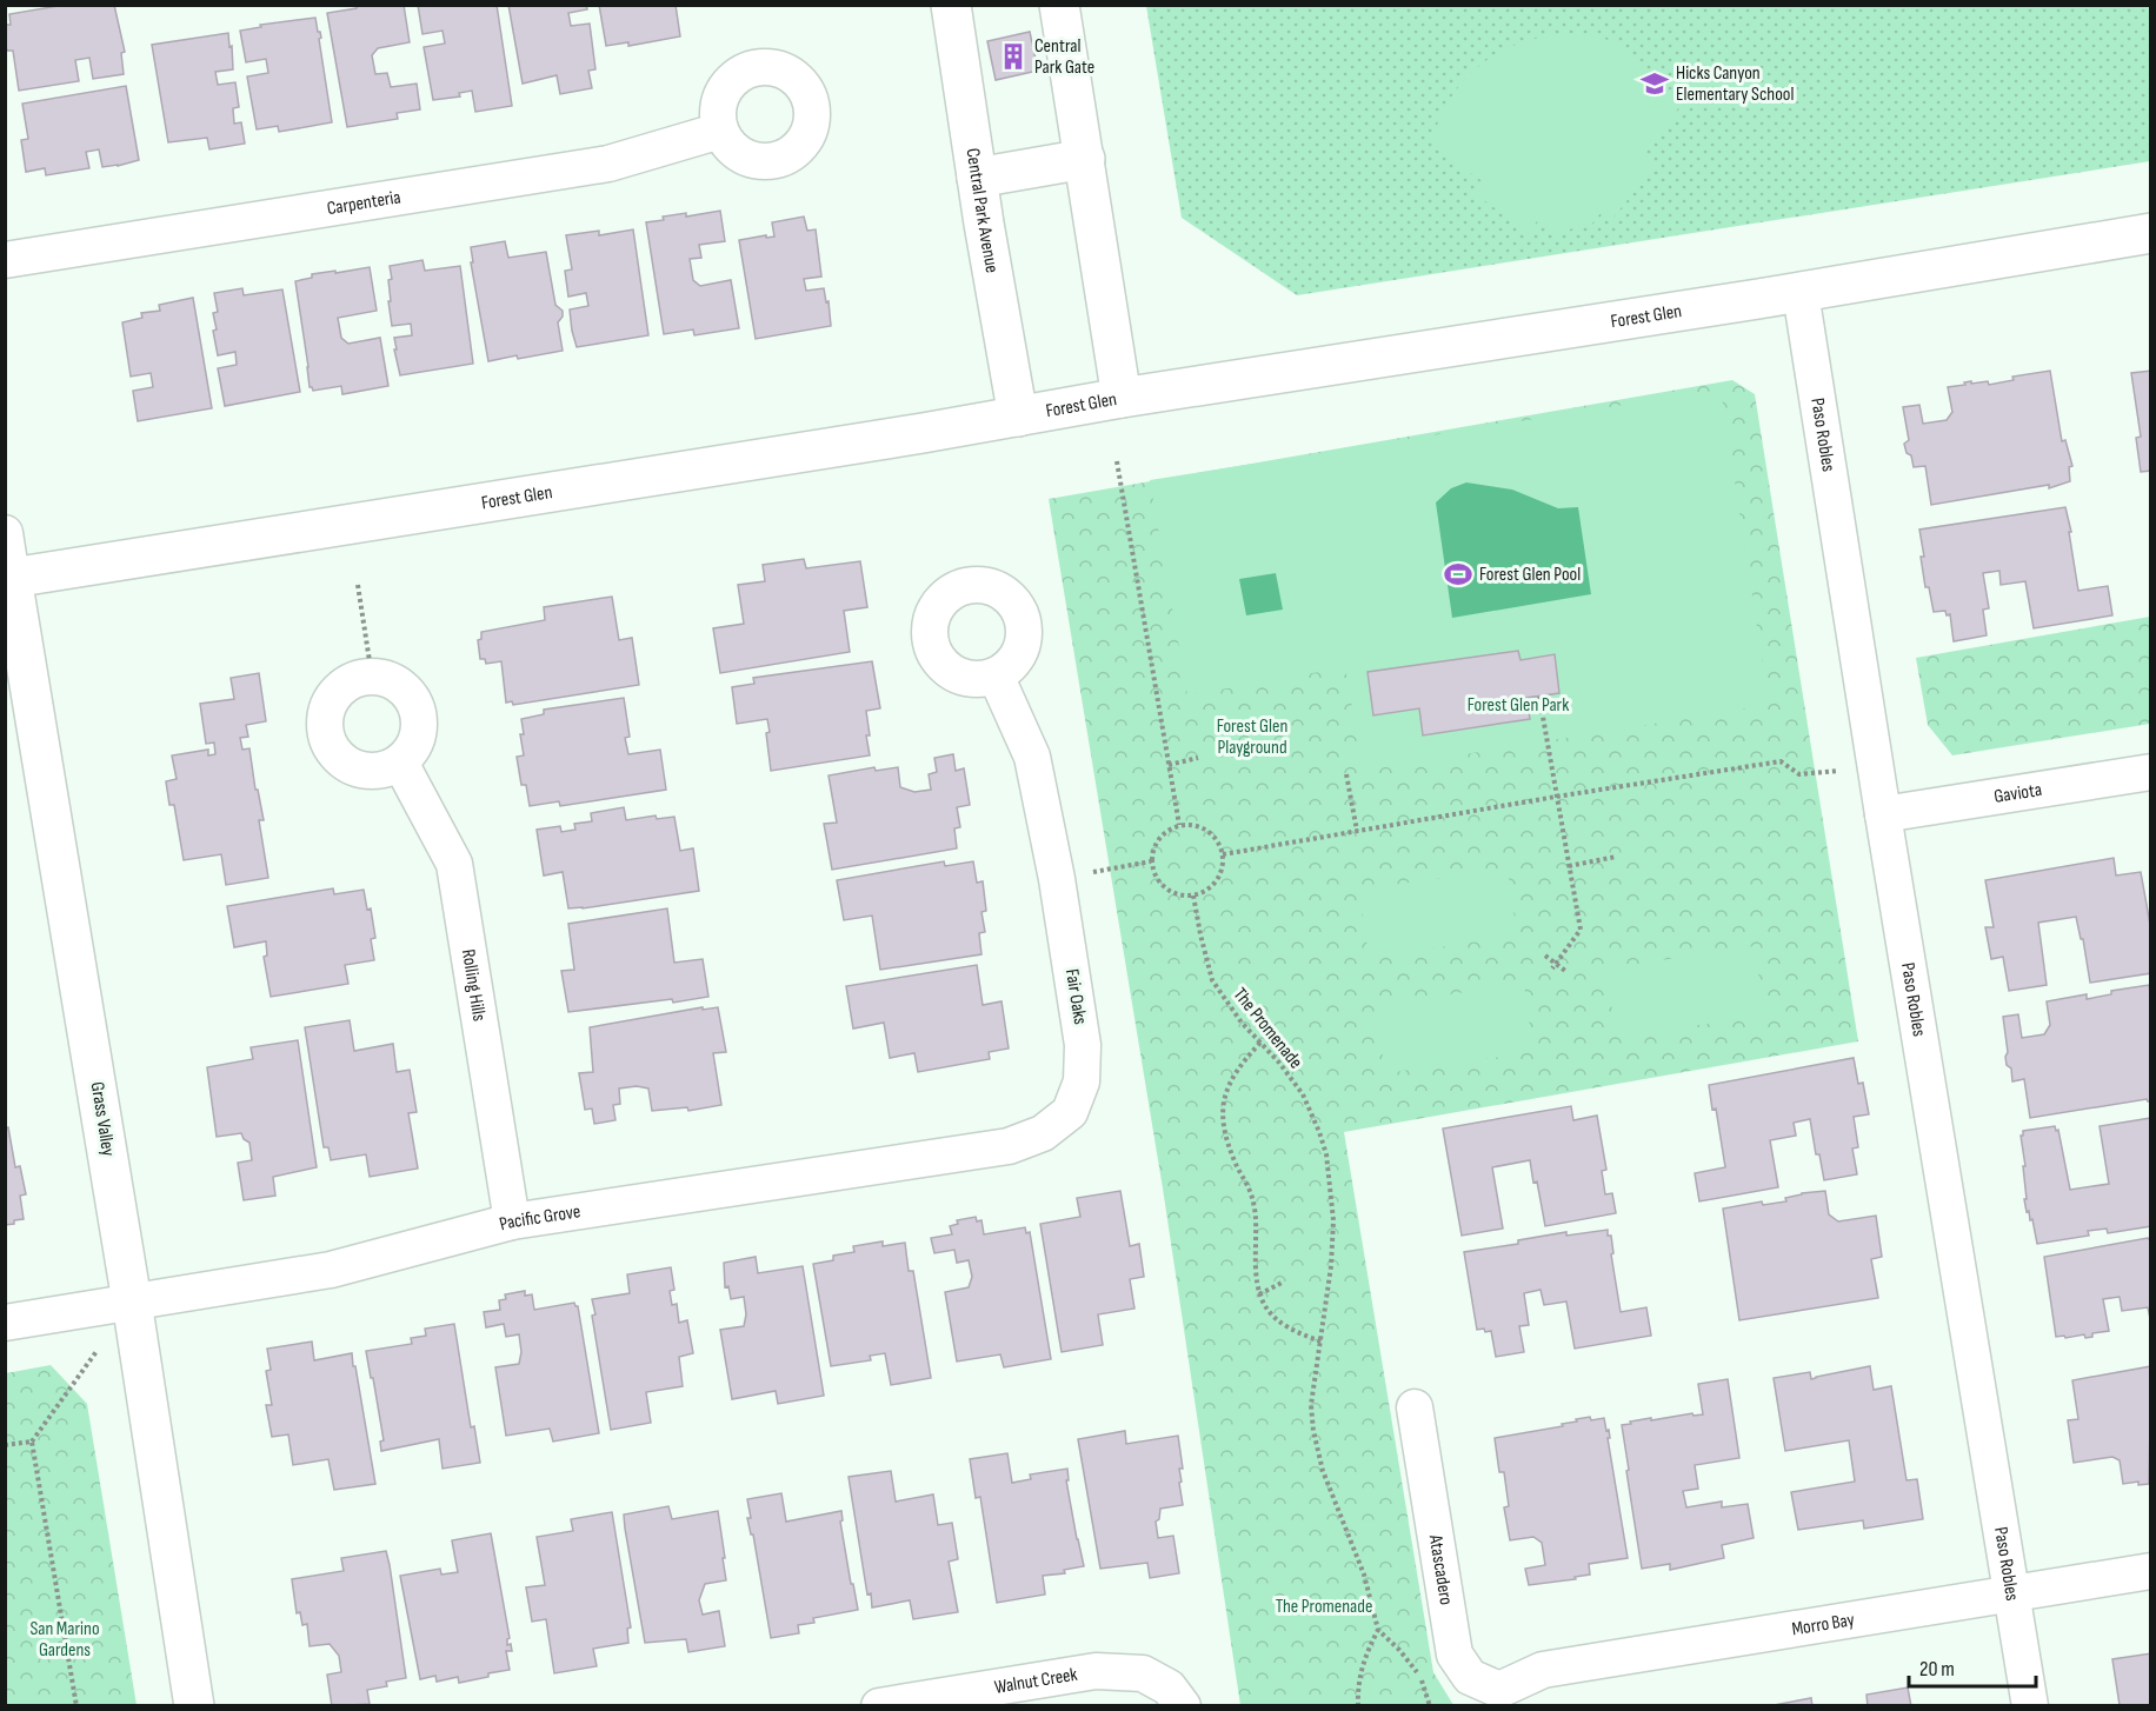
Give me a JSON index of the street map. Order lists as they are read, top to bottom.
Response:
{
  "streets": {
    "street": [
      "Carpenteria",
      "Central Park Avenue",
      "Forest Glen",
      "Paso Robles",
      "Gaviota",
      "Rolling Hills",
      "Fair Oaks",
      "Grass Valley",
      "Pacific Grove",
      "Atascadero",
      "Morro Bay",
      "Walnut Creek"
    ],
    "path": ["The Promenade"]
  },
  "crossings": [
    ["Central Park Avenue", "Forest Glen"],
    ["Forest Glen", "Paso Robles"],
    ["Forest Glen", "Grass Valley"],
    ["Paso Robles", "Gaviota"],
    ["Paso Robles", "Morro Bay"],
    ["Rolling Hills", "Pacific Grove"],
    ["Fair Oaks", "Pacific Grove"],
    ["Grass Valley", "Pacific Grove"],
    ["Atascadero", "Morro Bay"]
  ],
  "parks": [
    "Forest Glen Park",
    "Forest Glen Playground",
    "The Promenade",
    "San Marino Gardens"
  ],
  "places": {
    "building": ["Central Park Gate"],
    "school or university": ["Hicks Canyon Elementary School"],
    "sports": ["Forest Glen Pool"]
  },
  "scale_bar": "20 m"
}
